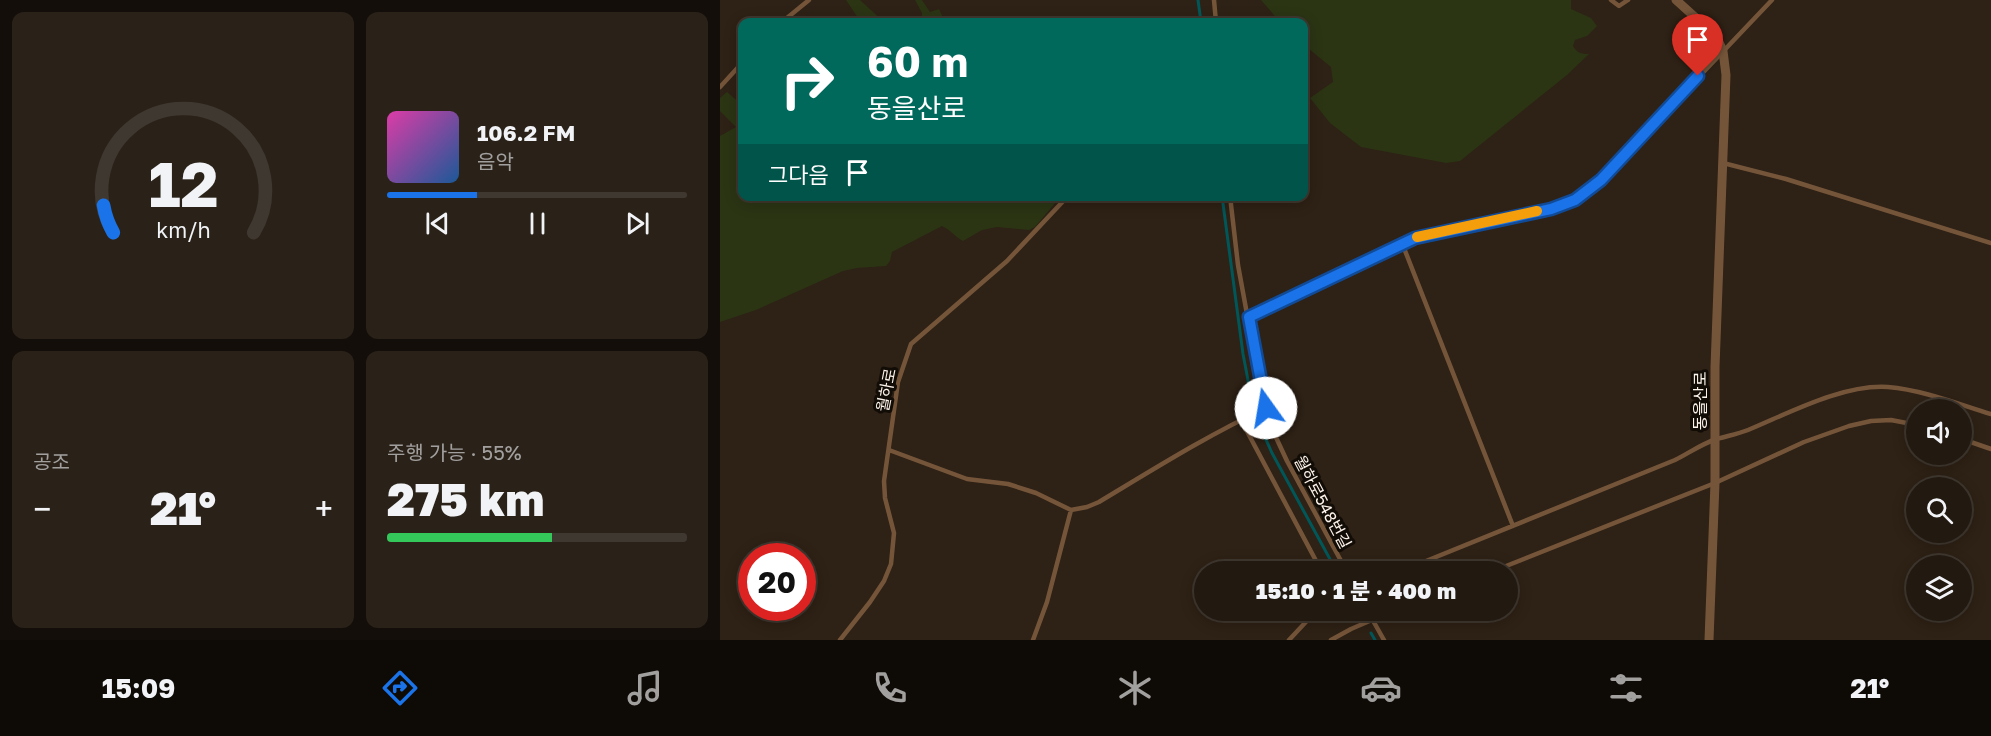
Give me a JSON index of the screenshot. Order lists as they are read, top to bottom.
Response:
{
  "streets": {
    "street": ["동을산로"],
    "lane": ["월하로", "월하로548번길"]
  },
  "page": {
    "turn": ["60 m", "동을산로"],
    "song": ["106.2 FM", "음악"],
    "then": "그다음",
    "tile": [
      "공조",
      ["주행 가능 · 55%", "275 km"]
    ],
    "heat": ["−", "21°", "+"],
    "limit": "20",
    "trip": "15:10 · 1 분 · 400 m",
    "tabs": ["15:09", "21°"],
    "gauge": ["12", "km/h"]
  }
}
